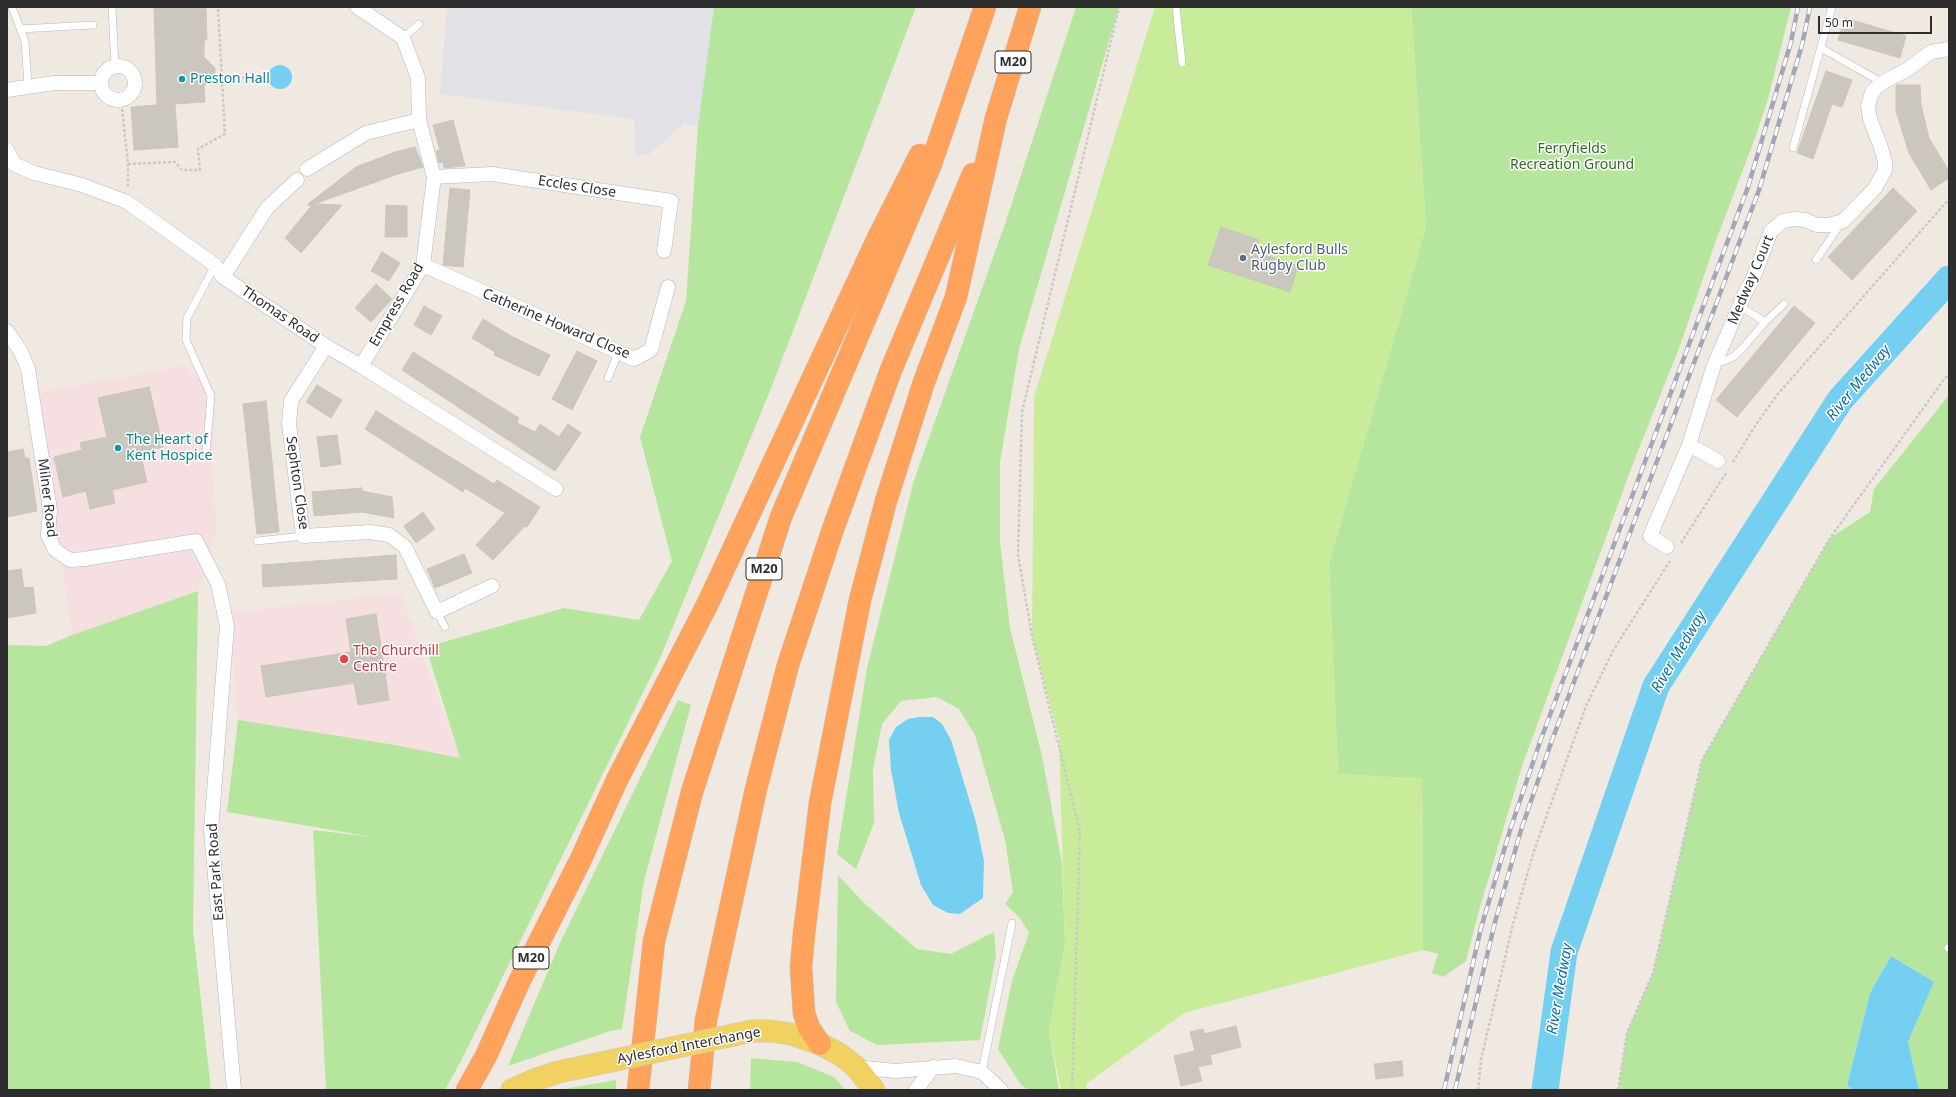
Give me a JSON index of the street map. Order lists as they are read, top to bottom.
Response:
{
  "streets": {
    "highway": ["M20"],
    "main road": ["Aylesford Interchange"],
    "street": [
      "Eccles Close",
      "Medway Court",
      "Empress Road",
      "Thomas Road",
      "Catherine Howard Close",
      "Sephton Close",
      "Milner Road",
      "East Park Road"
    ]
  },
  "crossings": [
    ["M20", "Aylesford Interchange"],
    ["Eccles Close", "Empress Road"],
    ["Empress Road", "Thomas Road"],
    ["Empress Road", "Catherine Howard Close"],
    ["Thomas Road", "Sephton Close"],
    ["Milner Road", "East Park Road"]
  ],
  "water": ["River Medway"],
  "parks": ["Ferryfields Recreation Ground"],
  "places": [
    "Preston Hall",
    "Aylesford Bulls Rugby Club",
    "The Heart of Kent Hospice",
    "The Churchill Centre"
  ],
  "scale_bar": "50 m"
}
